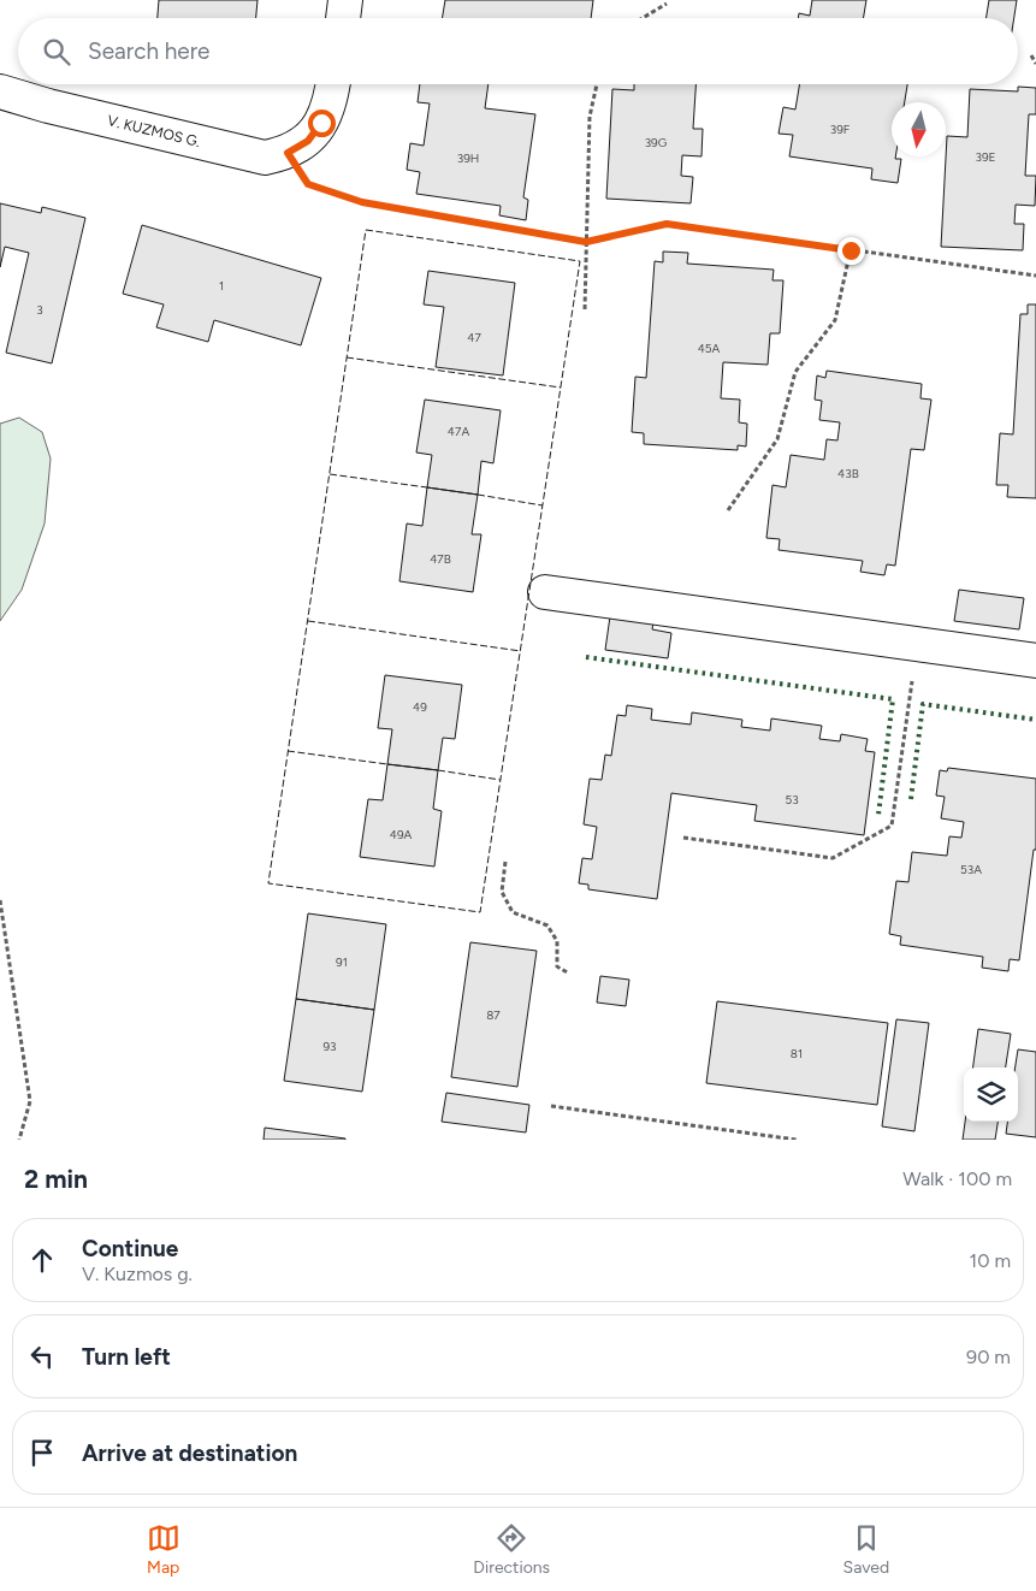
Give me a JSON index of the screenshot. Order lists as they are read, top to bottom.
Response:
{
  "streets": {
    "street": ["V. KUZMOS G."]
  },
  "house_numbers": [
    "39F",
    "39G",
    "39E",
    "39H",
    "1",
    "3",
    "47",
    "45A",
    "47A",
    "43B",
    "47B",
    "49",
    "53",
    "49A",
    "53A",
    "91",
    "87",
    "93",
    "81"
  ],
  "north": "bottom",
  "page": {
    "search": "Search here",
    "heading": ["2 min", "Walk · 100 m"],
    "list": [
      ["Continue", "V. Kuzmos g.", "10 m"],
      ["Turn left", "90 m"],
      "Arrive at destination"
    ],
    "nav": ["Map", "Directions", "Saved"]
  }
}
